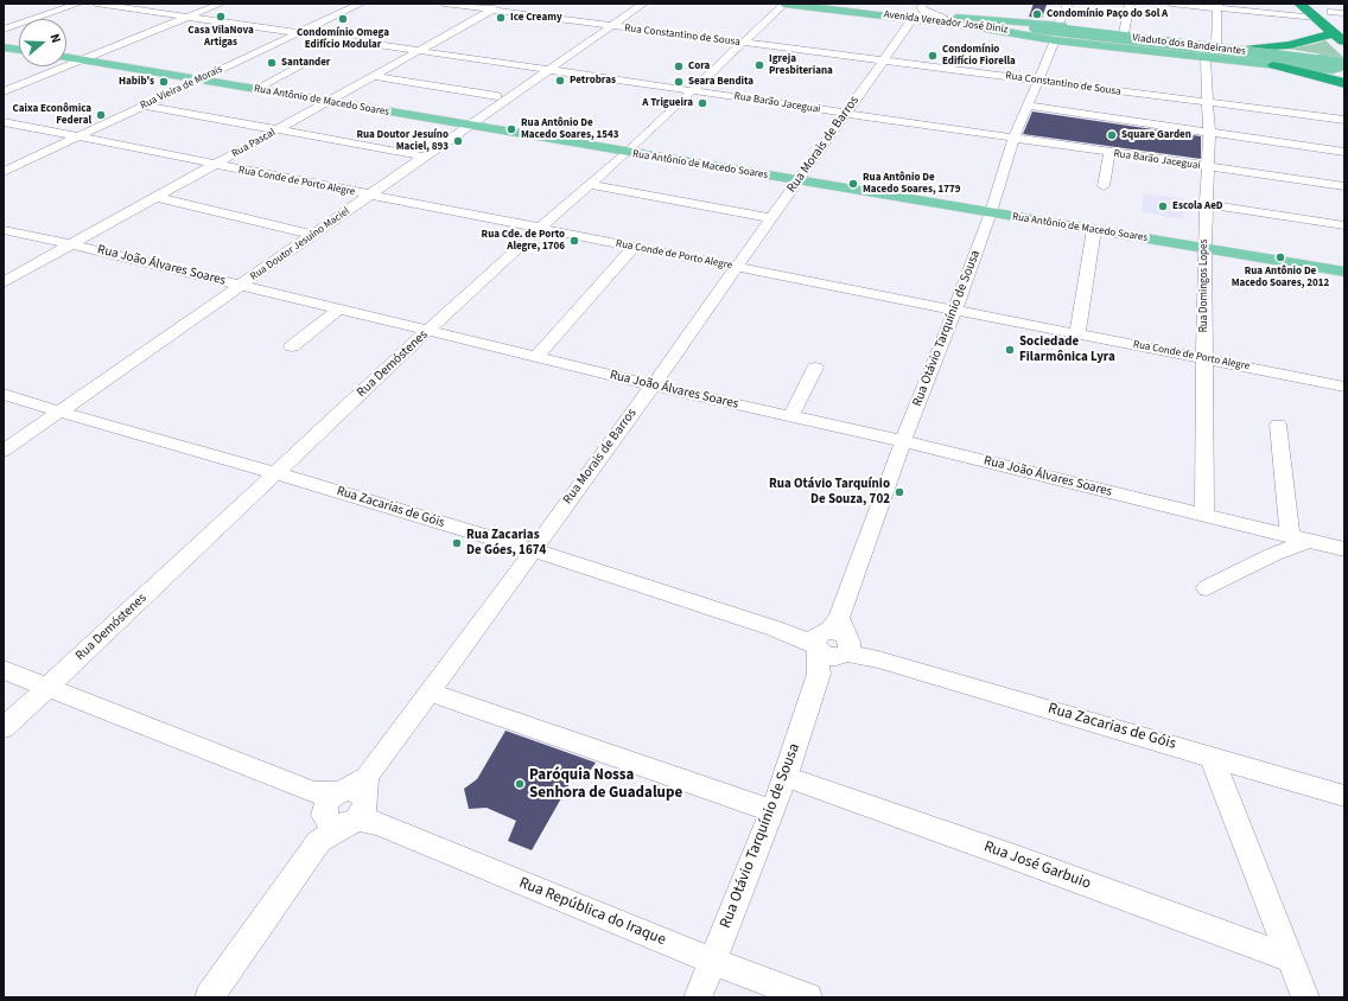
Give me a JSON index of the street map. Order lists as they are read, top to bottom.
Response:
{
  "streets": {
    "main road": ["Avenida Vereador José Diniz", "Viaduto dos Bandeirantes", "Rua Antônio de Macedo Soares"],
    "street": [
      "Rua Constantino de Sousa",
      "Rua Vieira de Morais",
      "Rua Barão Jaceguai",
      "Rua Pascal",
      "Rua Morais de Barros",
      "Rua Conde de Porto Alegre",
      "Rua Doutor Jesuíno Maciel",
      "Rua João Álvares Soares",
      "Rua Domingos Lopes",
      "Rua Otávio Tarquínio de Sousa",
      "Rua Demóstenes",
      "Rua Zacarias de Góis",
      "Rua José Garbuio",
      "Rua República do Iraque"
    ]
  },
  "crossings": [
    ["Avenida Vereador José Diniz", "Viaduto dos Bandeirantes"],
    ["Avenida Vereador José Diniz", "Rua Morais de Barros"],
    ["Avenida Vereador José Diniz", "Rua Demóstenes"],
    ["Rua Constantino de Sousa", "Rua Pascal"],
    ["Rua Constantino de Sousa", "Rua Morais de Barros"],
    ["Rua Constantino de Sousa", "Rua Doutor Jesuíno Maciel"],
    ["Rua Constantino de Sousa", "Rua Domingos Lopes"],
    ["Rua Constantino de Sousa", "Rua Otávio Tarquínio de Sousa"],
    ["Rua Constantino de Sousa", "Rua Demóstenes"],
    ["Viaduto dos Bandeirantes", "Rua Otávio Tarquínio de Sousa"],
    ["Rua Vieira de Morais", "Rua Antônio de Macedo Soares"],
    ["Rua Vieira de Morais", "Rua Barão Jaceguai"],
    ["Rua Vieira de Morais", "Rua Conde de Porto Alegre"],
    ["Rua Antônio de Macedo Soares", "Rua Pascal"],
    ["Rua Antônio de Macedo Soares", "Rua Morais de Barros"],
    ["Rua Antônio de Macedo Soares", "Rua Doutor Jesuíno Maciel"],
    ["Rua Antônio de Macedo Soares", "Rua Domingos Lopes"],
    ["Rua Antônio de Macedo Soares", "Rua Otávio Tarquínio de Sousa"],
    ["Rua Antônio de Macedo Soares", "Rua Demóstenes"],
    ["Rua Barão Jaceguai", "Rua Pascal"],
    ["Rua Barão Jaceguai", "Rua Morais de Barros"],
    ["Rua Barão Jaceguai", "Rua Doutor Jesuíno Maciel"],
    ["Rua Barão Jaceguai", "Rua Domingos Lopes"],
    ["Rua Barão Jaceguai", "Rua Otávio Tarquínio de Sousa"],
    ["Rua Barão Jaceguai", "Rua Demóstenes"],
    ["Rua Pascal", "Rua Conde de Porto Alegre"],
    ["Rua Pascal", "Rua João Álvares Soares"],
    ["Rua Morais de Barros", "Rua Conde de Porto Alegre"],
    ["Rua Morais de Barros", "Rua João Álvares Soares"],
    ["Rua Morais de Barros", "Rua Zacarias de Góis"],
    ["Rua Morais de Barros", "Rua República do Iraque"],
    ["Rua Conde de Porto Alegre", "Rua Doutor Jesuíno Maciel"],
    ["Rua Conde de Porto Alegre", "Rua Domingos Lopes"],
    ["Rua Conde de Porto Alegre", "Rua Otávio Tarquínio de Sousa"],
    ["Rua Conde de Porto Alegre", "Rua Demóstenes"],
    ["Rua Doutor Jesuíno Maciel", "Rua João Álvares Soares"],
    ["Rua Doutor Jesuíno Maciel", "Rua Zacarias de Góis"],
    ["Rua João Álvares Soares", "Rua Domingos Lopes"],
    ["Rua João Álvares Soares", "Rua Otávio Tarquínio de Sousa"],
    ["Rua João Álvares Soares", "Rua Demóstenes"],
    ["Rua Otávio Tarquínio de Sousa", "Rua Zacarias de Góis"],
    ["Rua Otávio Tarquínio de Sousa", "Rua José Garbuio"],
    ["Rua Otávio Tarquínio de Sousa", "Rua República do Iraque"],
    ["Rua Demóstenes", "Rua Zacarias de Góis"],
    ["Rua Demóstenes", "Rua República do Iraque"]
  ],
  "places": [
    "Condomínio Paço do Sol A",
    "Casa VilaNova Artigas",
    "Ice Creamy",
    "Condomínio Omega Edifício Modular",
    "Condomínio Edifício Fiorella",
    "Santander",
    "Igreja Presbiteriana",
    "Cora",
    "Petrobras",
    "Habib's",
    "Seara Bendita",
    "A Trigueira",
    "Caixa Econômica Federal",
    "Rua Antônio De Macedo Soares, 1543",
    "Square Garden",
    "Rua Doutor Jesuíno Maciel, 893",
    "Rua Antônio De Macedo Soares, 1779",
    "Escola AeD",
    "Rua Cde. de Porto Alegre, 1706",
    "Rua Antônio De Macedo Soares, 2012",
    "Sociedade Filarmônica Lyra",
    "Rua Otávio Tarquínio De Souza, 702",
    "Rua Zacarias De Góes, 1674",
    "Paróquia Nossa Senhora de Guadalupe"
  ],
  "north": "right"
}
